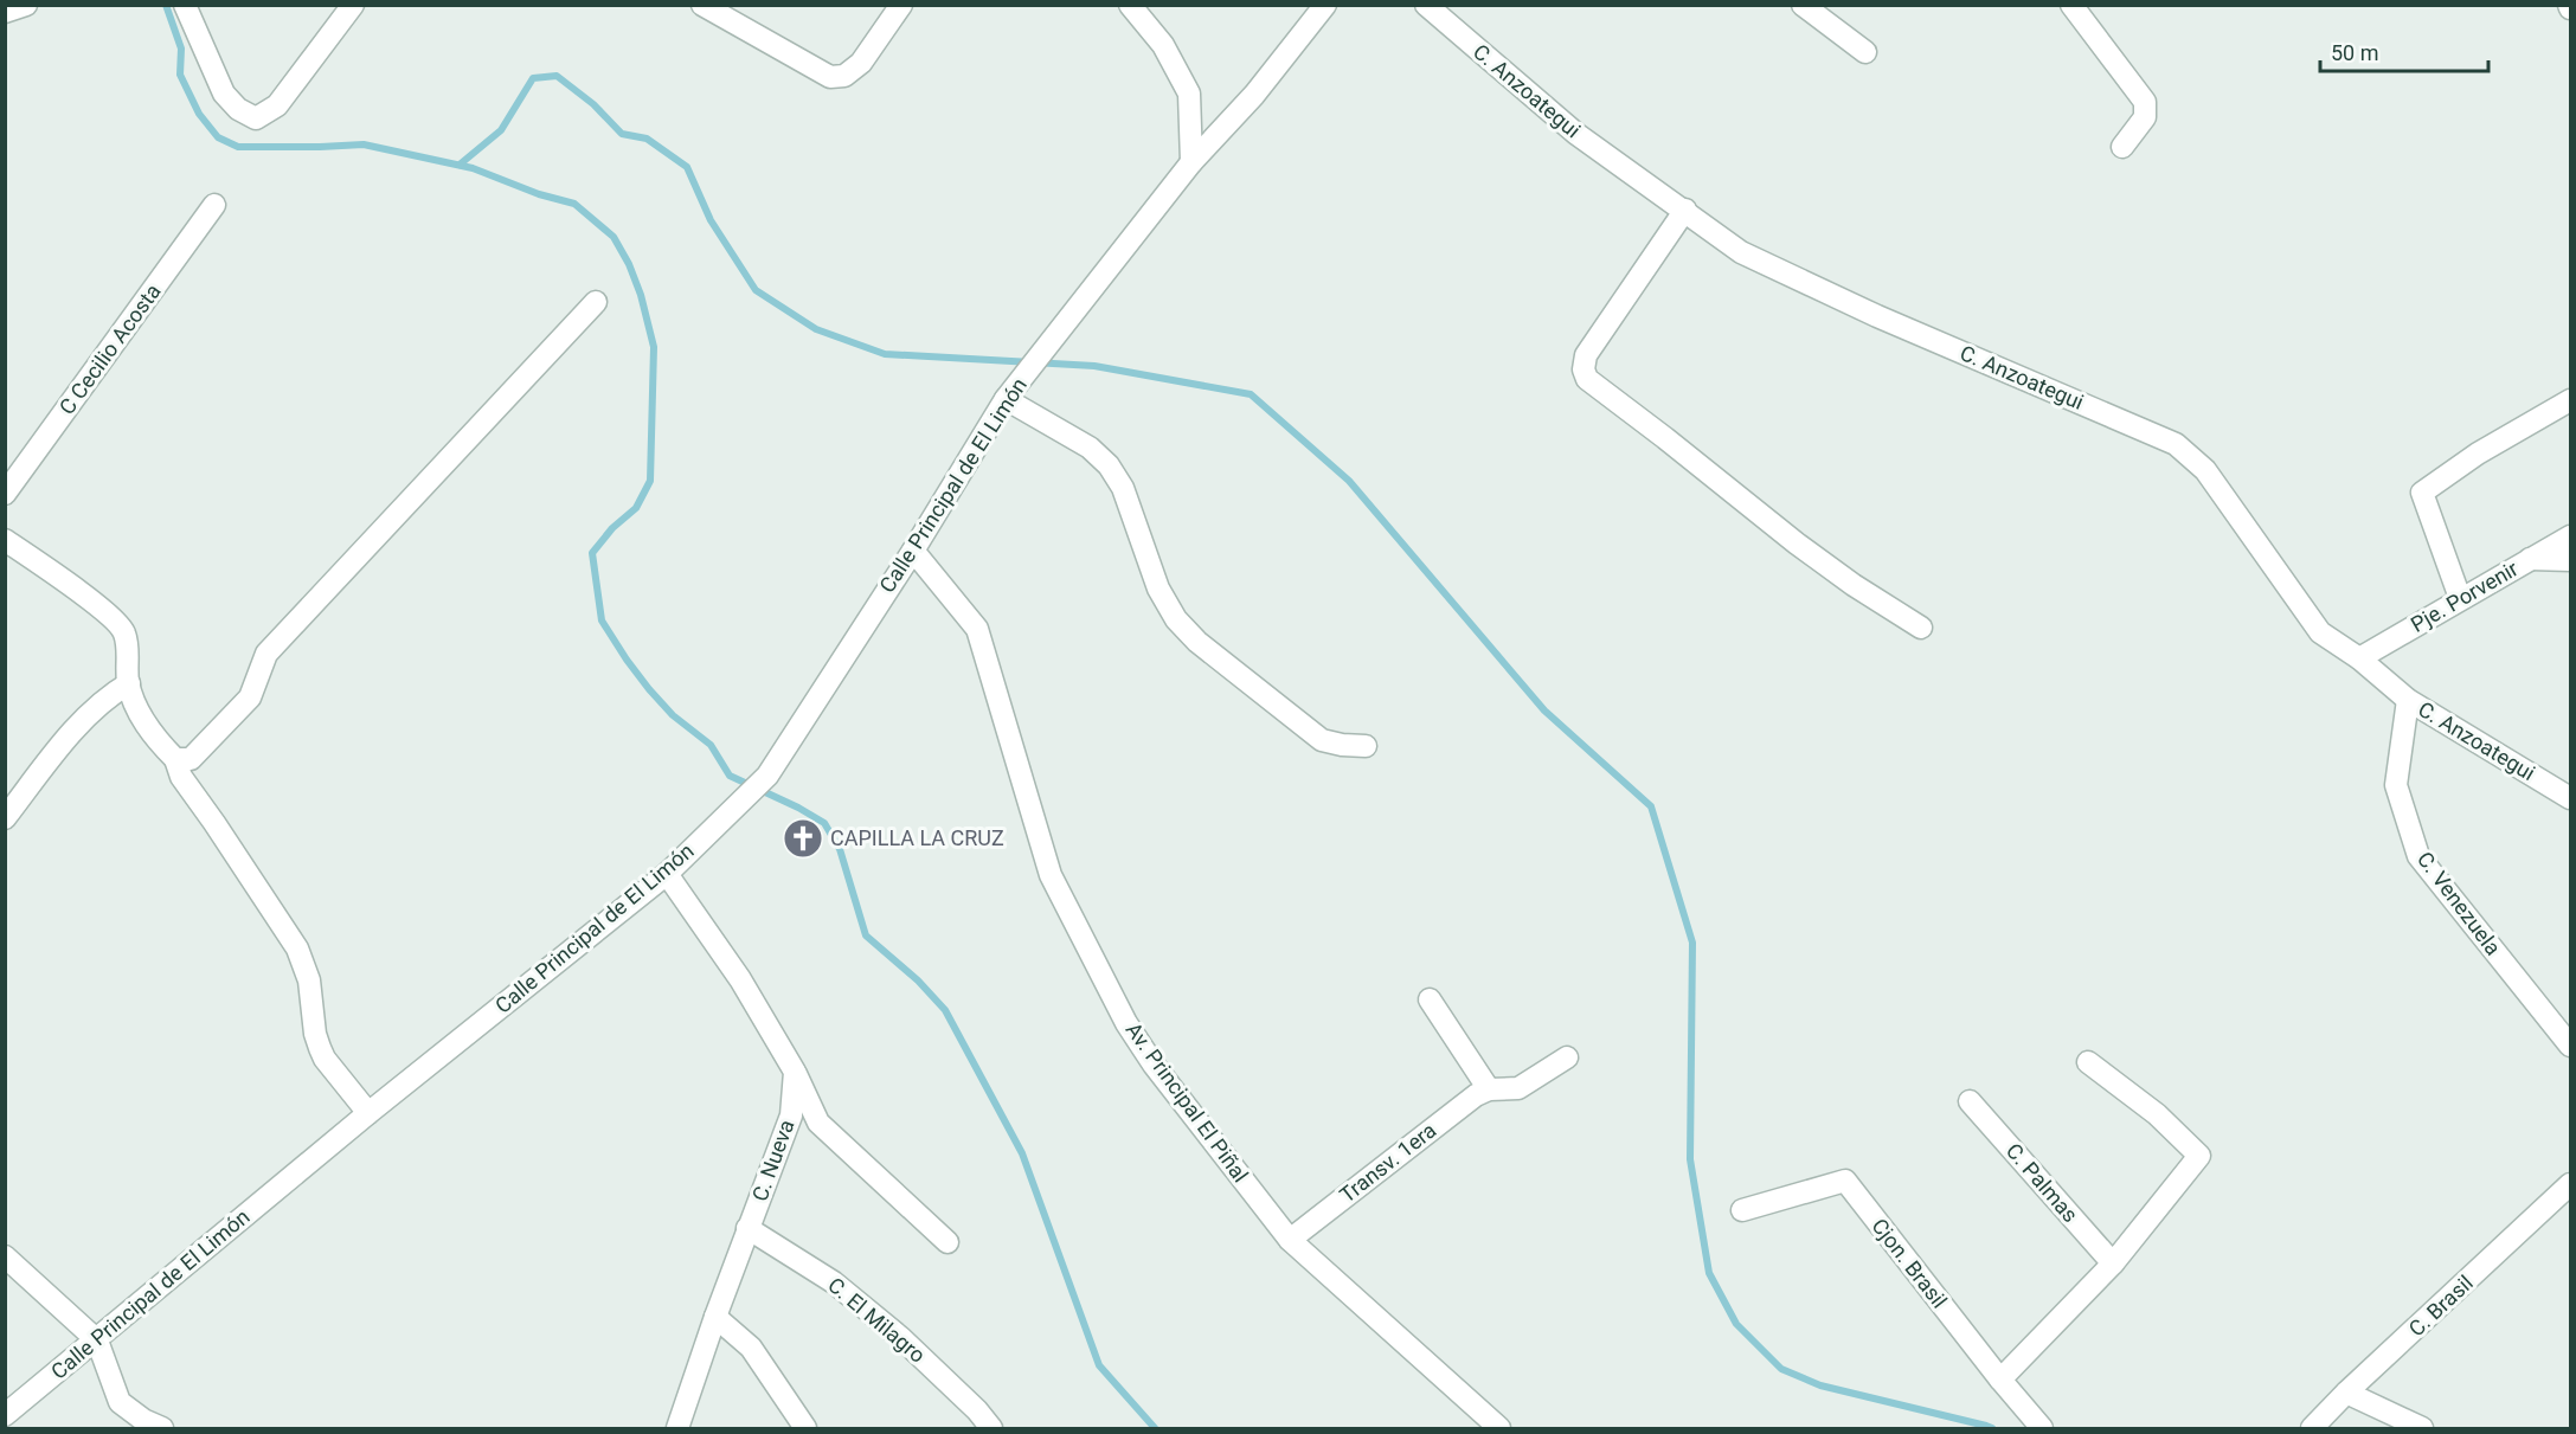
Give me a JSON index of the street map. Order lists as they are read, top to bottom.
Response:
{
  "streets": {
    "street": [
      "C. Anzoategui",
      "C Cecilio Acosta",
      "Calle Principal de El Limón",
      "Pje. Porvenir",
      "C. Venezuela",
      "Av. Principal El Piñal",
      "C. Nueva",
      "Transv. 1era",
      "C. Palmas",
      "Cjon. Brasil",
      "C. Brasil",
      "C. El Milagro"
    ]
  },
  "crossings": [
    ["C. Anzoategui", "Pje. Porvenir"],
    ["C. Anzoategui", "C. Venezuela"],
    ["Calle Principal de El Limón", "Av. Principal El Piñal"],
    ["Av. Principal El Piñal", "Transv. 1era"],
    ["C. Nueva", "C. El Milagro"]
  ],
  "places": {
    "church": ["CAPILLA LA CRUZ"]
  },
  "scale_bar": "50 m"
}
